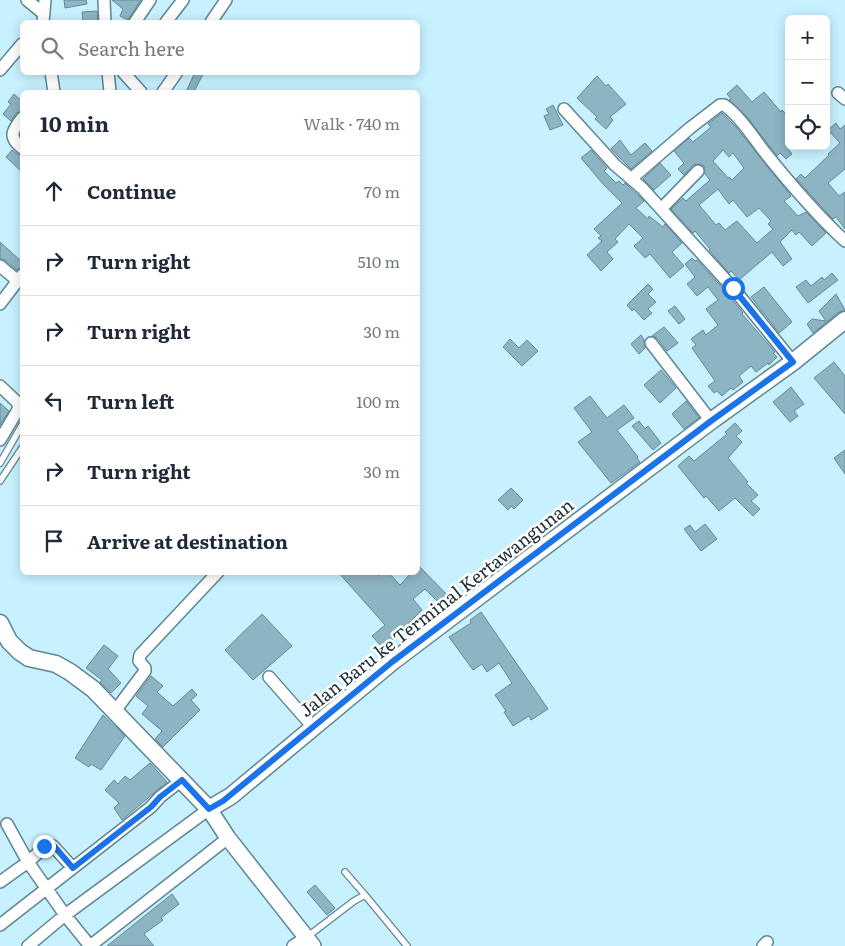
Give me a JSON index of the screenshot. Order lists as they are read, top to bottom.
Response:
{
  "streets": {
    "main road": ["Jalan Baru ke Terminal Kertawangunan"]
  },
  "page": {
    "map_buttons": ["+", "−"],
    "search": "Search here",
    "heading": ["10 min", "Walk · 740 m"],
    "list": [
      ["Continue", "70 m"],
      ["Turn right", "510 m"],
      ["Turn right", "30 m"],
      ["Turn left", "100 m"],
      ["Turn right", "30 m"],
      "Arrive at destination"
    ]
  }
}
